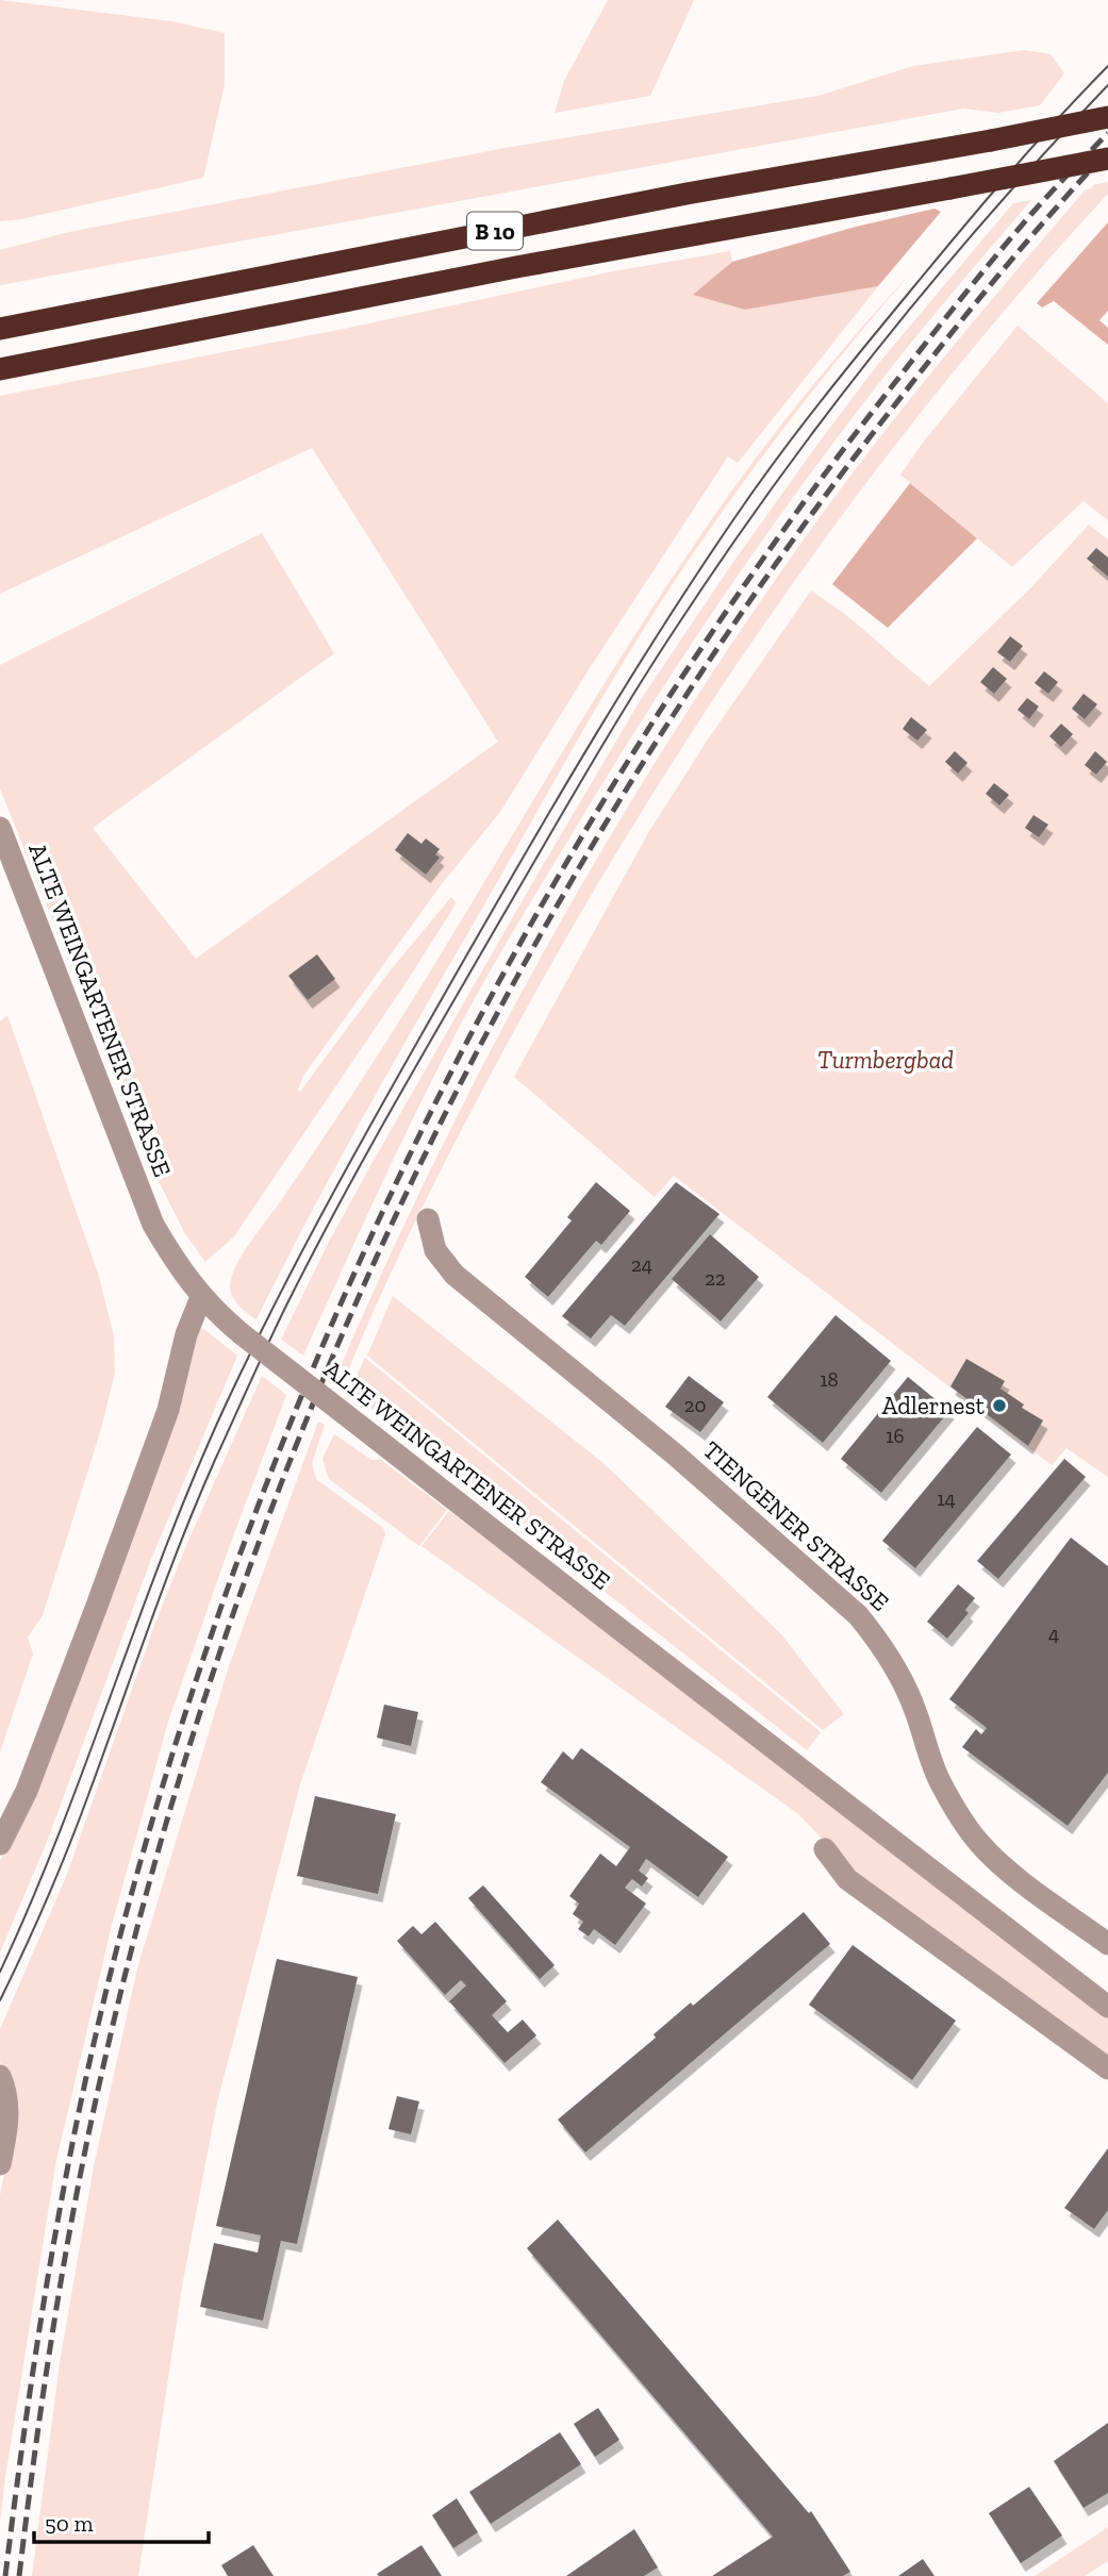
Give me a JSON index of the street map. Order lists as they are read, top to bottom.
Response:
{
  "streets": {
    "highway": ["B 10"],
    "street": ["ALTE WEINGARTENER STRASSE", "TIENGENER STRASSE"]
  },
  "parks": ["Turmbergbad"],
  "places": ["Adlernest"],
  "house_numbers": [
    "24",
    "22",
    "18",
    "20",
    "16",
    "14",
    "4"
  ],
  "scale_bar": "50 m"
}
